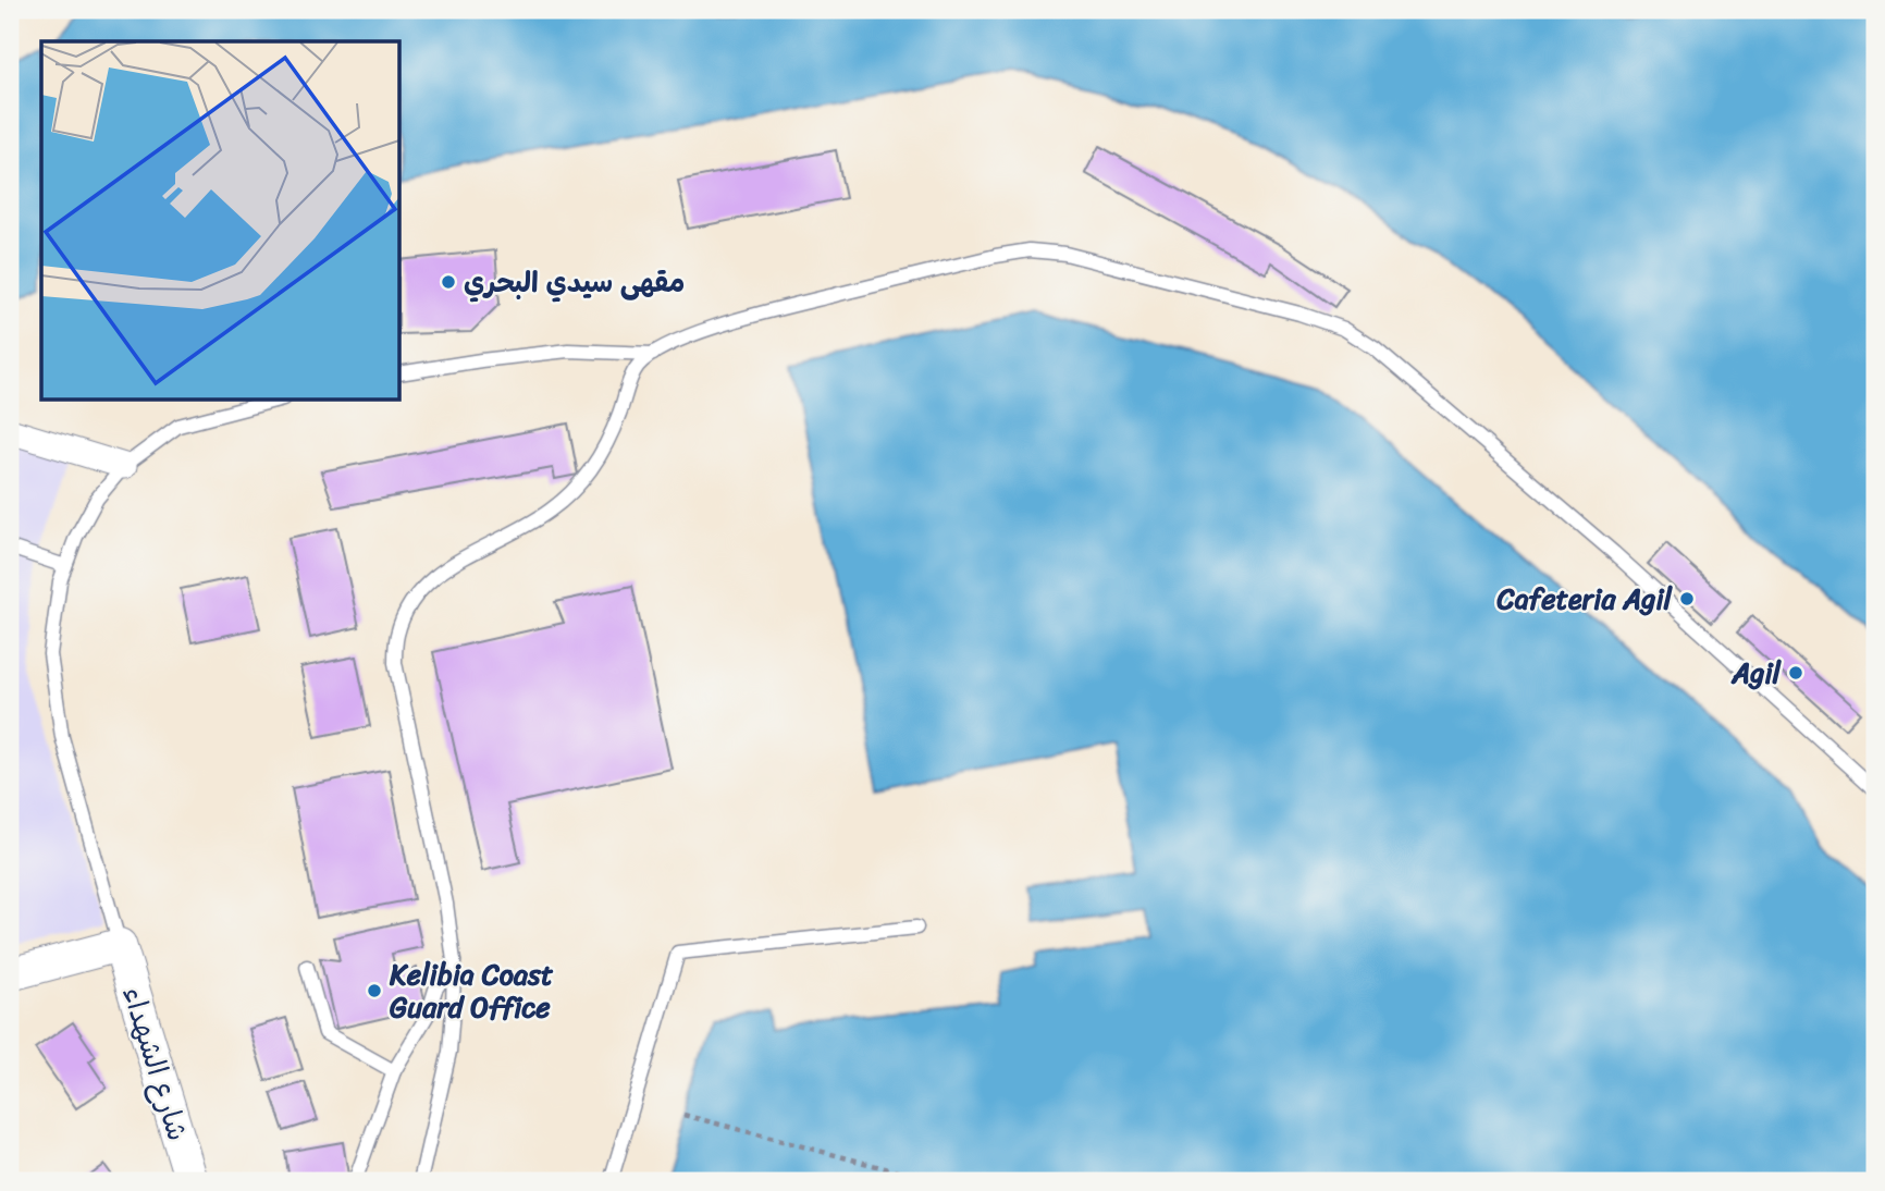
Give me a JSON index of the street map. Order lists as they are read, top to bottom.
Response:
{
  "streets": {
    "street": ["شارع الشهداء"]
  },
  "places": [
    "مقهى سيدي البحري",
    "Cafeteria Agil",
    "Agil",
    "Kelibia Coast Guard Office"
  ]
}
